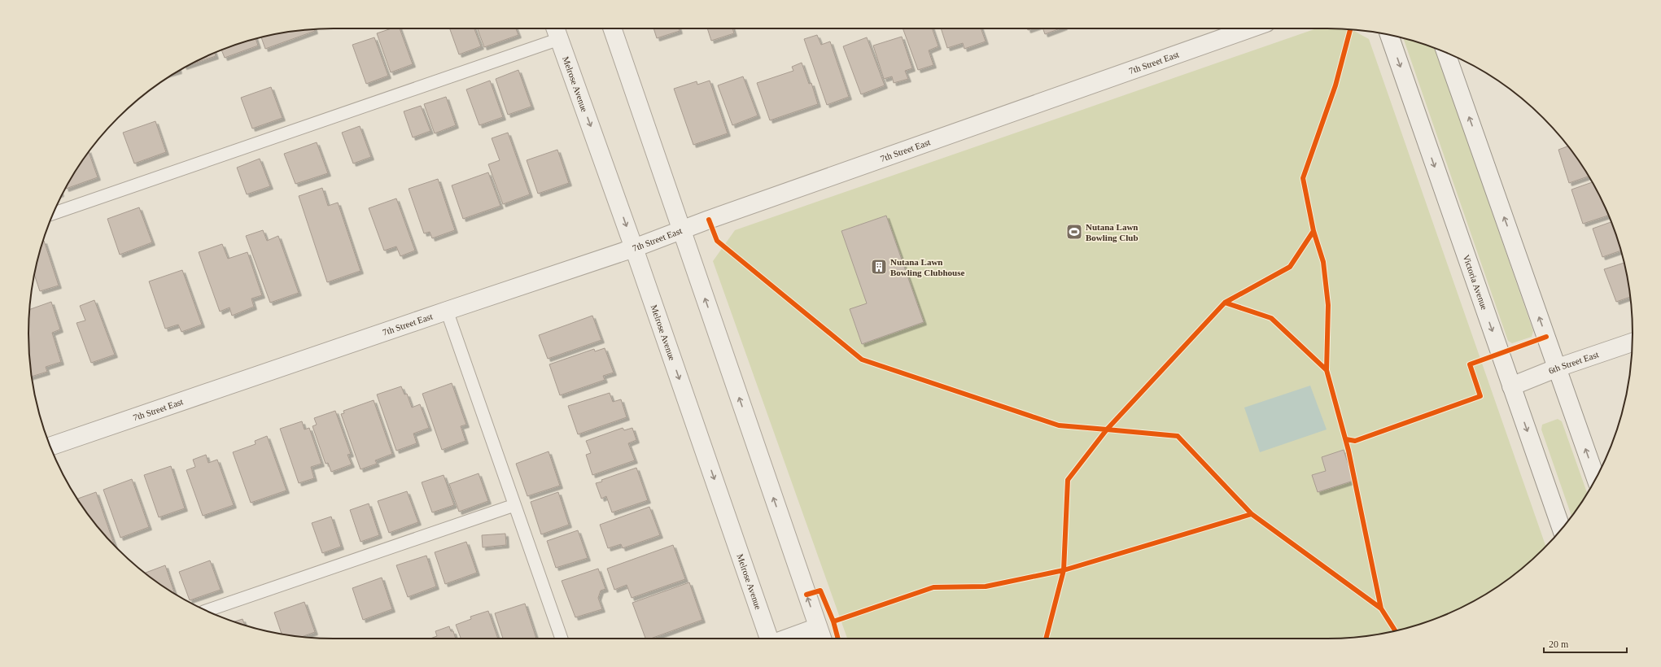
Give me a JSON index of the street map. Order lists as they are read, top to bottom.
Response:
{
  "streets": {
    "street": [
      "7th Street East",
      "Melrose Avenue",
      "Victoria Avenue",
      "6th Street East"
    ]
  },
  "crossings": [
    ["7th Street East", "Melrose Avenue"],
    ["Victoria Avenue", "6th Street East"]
  ],
  "places": {
    "sports": ["Nutana Lawn Bowling Club"],
    "building": ["Nutana Lawn Bowling Clubhouse"]
  },
  "scale_bar": "20 m"
}
